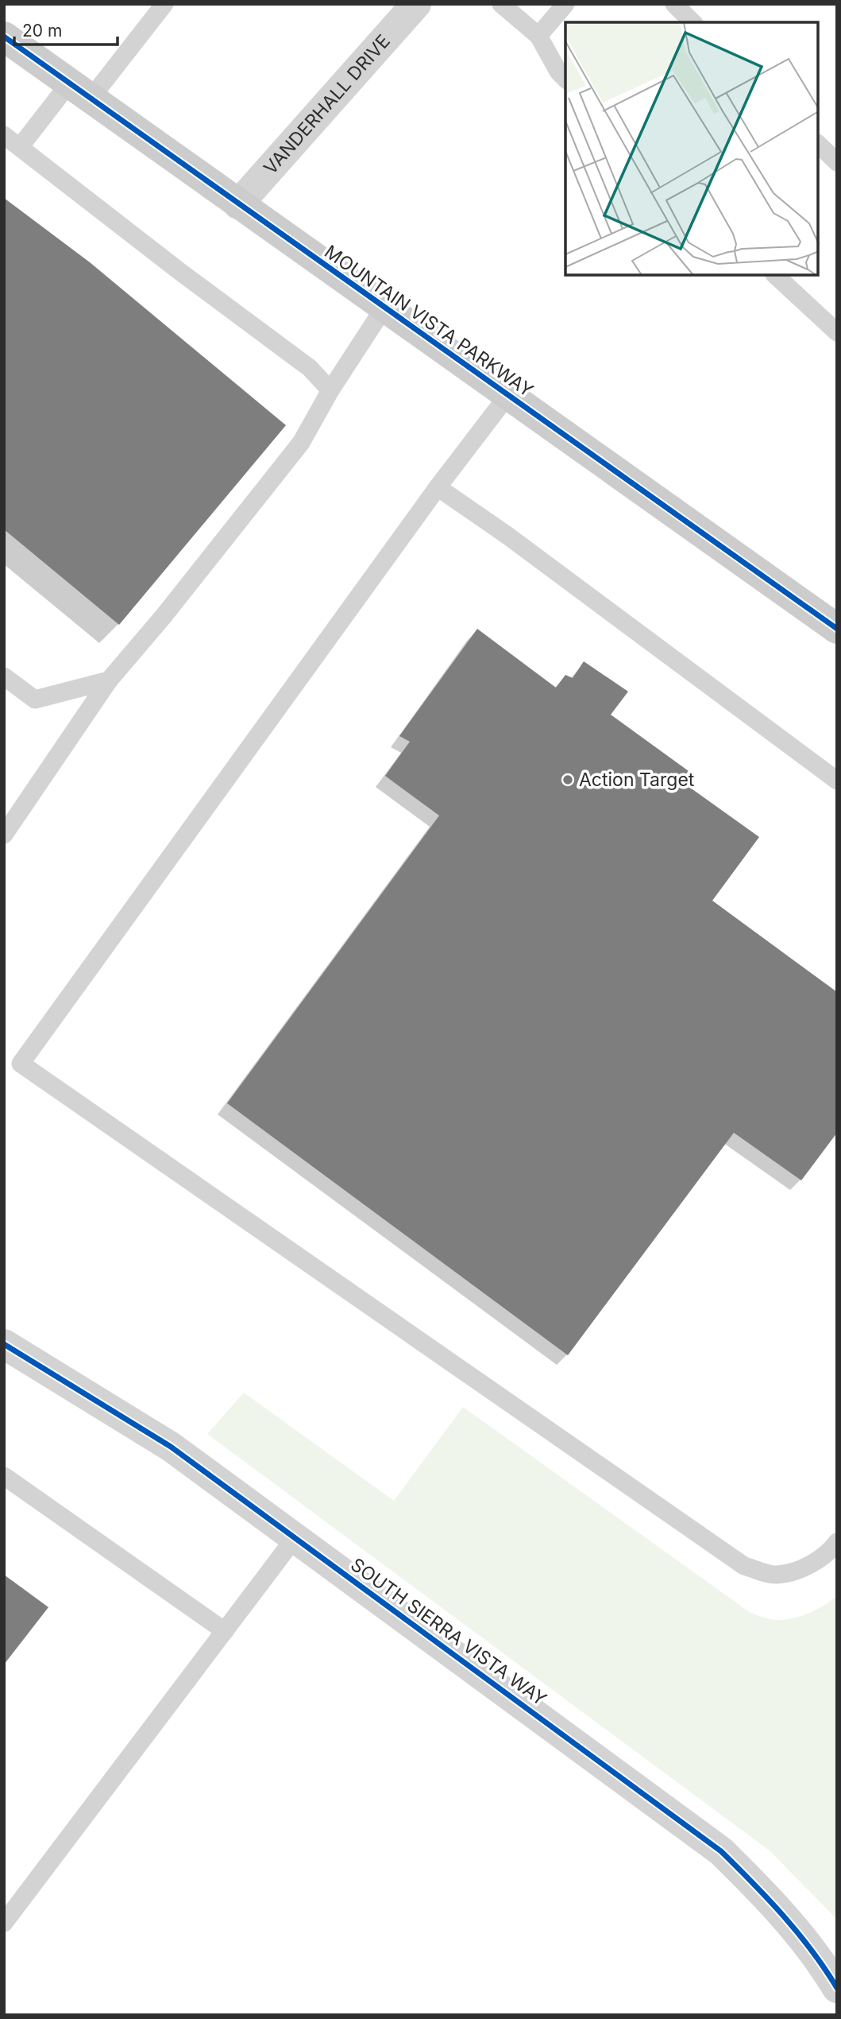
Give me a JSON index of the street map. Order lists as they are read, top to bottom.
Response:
{
  "streets": {
    "street": ["VANDERHALL DRIVE", "MOUNTAIN VISTA PARKWAY", "SOUTH SIERRA VISTA WAY"]
  },
  "crossings": [
    ["VANDERHALL DRIVE", "MOUNTAIN VISTA PARKWAY"]
  ],
  "places": ["Action Target"],
  "scale_bar": "20 m"
}
